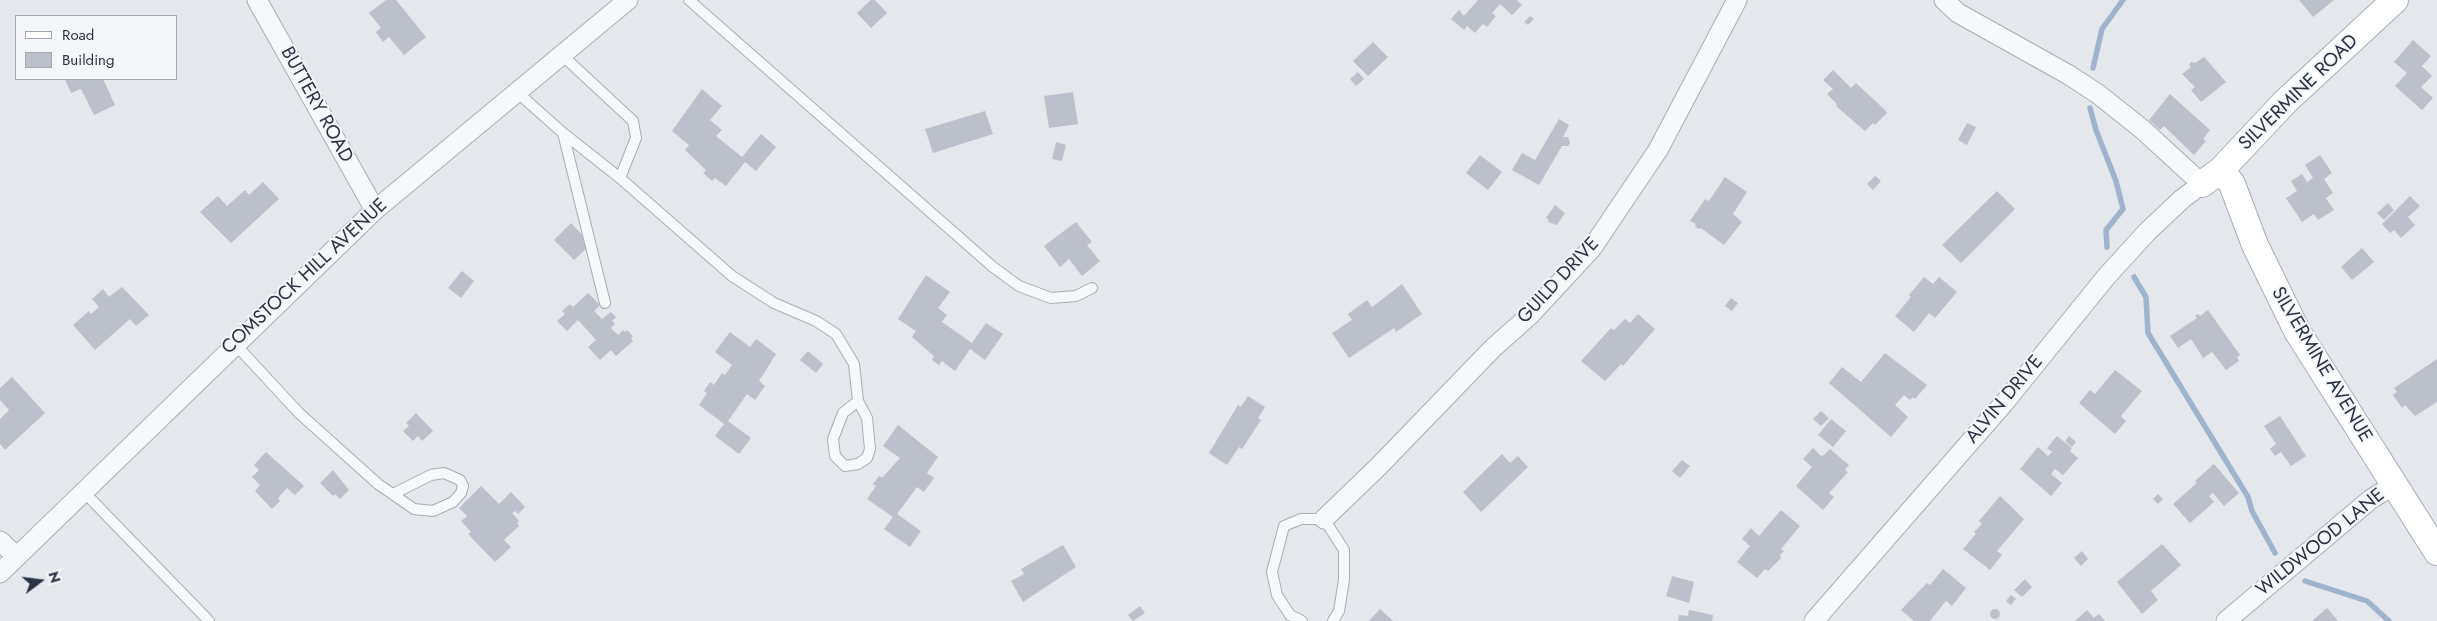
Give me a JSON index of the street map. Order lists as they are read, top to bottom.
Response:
{
  "streets": {
    "street": [
      "SILVERMINE ROAD",
      "BUTTERY ROAD",
      "COMSTOCK HILL AVENUE",
      "GUILD DRIVE",
      "SILVERMINE AVENUE",
      "ALVIN DRIVE",
      "WILDWOOD LANE"
    ]
  },
  "crossings": [
    ["SILVERMINE ROAD", "SILVERMINE AVENUE"],
    ["SILVERMINE ROAD", "ALVIN DRIVE"],
    ["BUTTERY ROAD", "COMSTOCK HILL AVENUE"],
    ["SILVERMINE AVENUE", "ALVIN DRIVE"],
    ["SILVERMINE AVENUE", "WILDWOOD LANE"]
  ],
  "legend": ["Road", "Building"],
  "north": "right"
}
